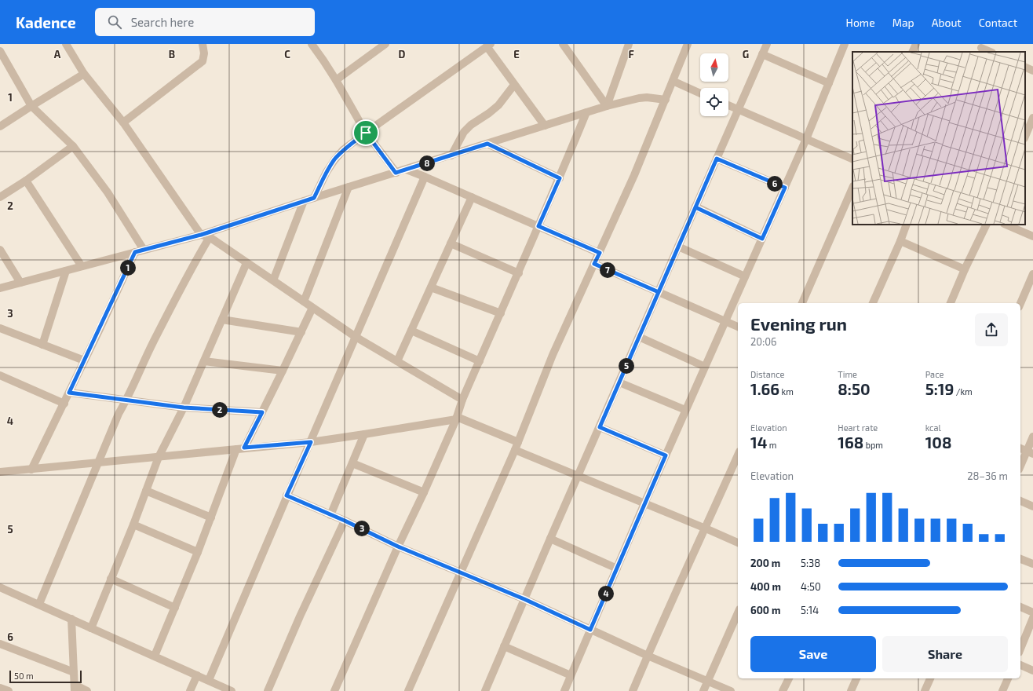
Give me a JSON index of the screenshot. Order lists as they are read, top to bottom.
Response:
{
  "scale_bar": "50 m",
  "north": "top",
  "page": {
    "header": "Kadence",
    "search": "Search here",
    "nav": [
      "Home",
      "Map",
      "About",
      "Contact"
    ],
    "pins": [
      "8",
      "6",
      "1",
      "7",
      "5",
      "2",
      "3",
      "4"
    ],
    "heading": ["Evening run", "20:06"],
    "stats": [
      ["Distance", "1.66 km"],
      ["Time", "8:50"],
      ["Pace", "5:19 /km"],
      ["Elevation", "14 m"],
      ["Heart rate", "168 bpm"],
      ["kcal", "108"]
    ],
    "chart": ["Elevation", "28–36 m"],
    "list": [
      {
        "name": "200 m",
        "note": "5:38"
      },
      {
        "name": "400 m",
        "note": "4:50"
      },
      {
        "name": "600 m",
        "note": "5:14"
      }
    ],
    "buttons": ["Save", "Share"],
    "scale": "50 m"
  },
  "grid": {
    "columns": [
      "A",
      "B",
      "C",
      "D",
      "E",
      "F",
      "G"
    ],
    "rows": [
      "1",
      "2",
      "3",
      "4",
      "5",
      "6"
    ]
  }
}
